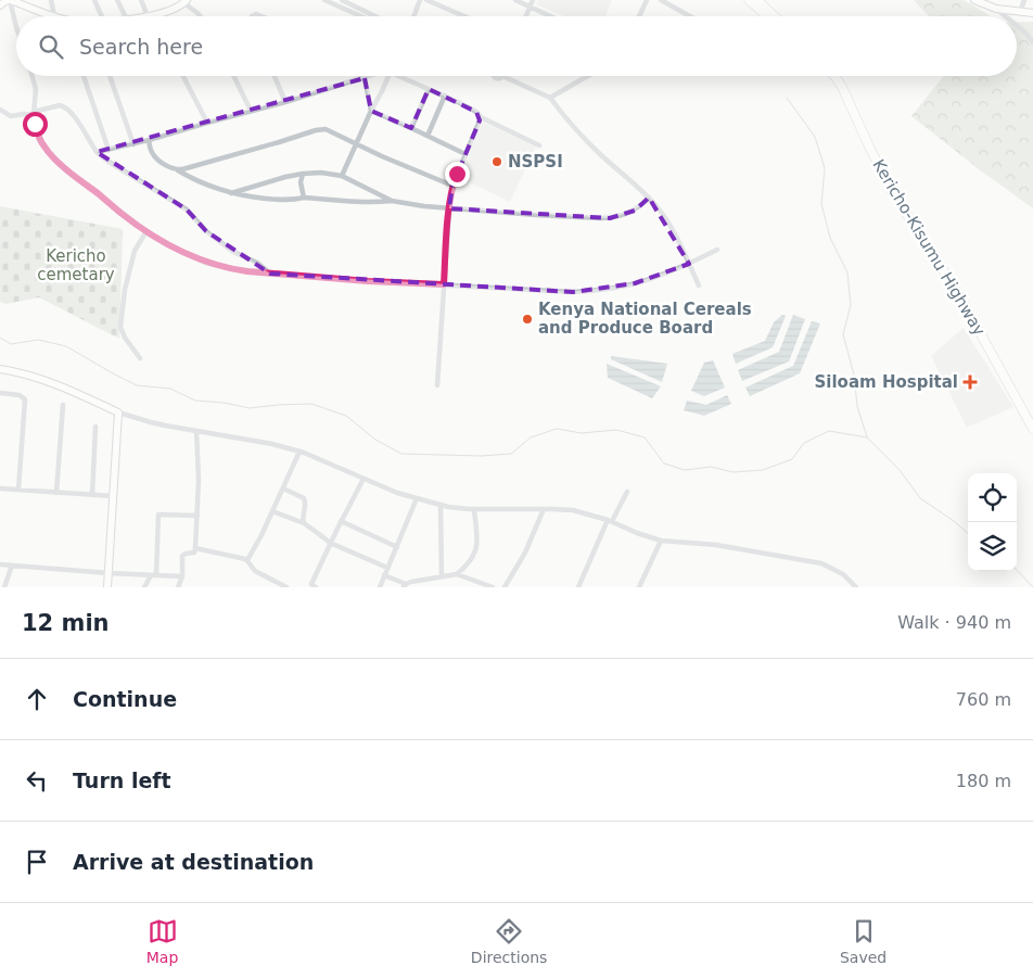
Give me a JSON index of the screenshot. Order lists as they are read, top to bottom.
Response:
{
  "streets": {
    "highway": ["Kericho-Kisumu Highway"]
  },
  "parks": ["Kericho cemetary"],
  "places": {
    "other": ["NSPSI", "Kenya National Cereals and Produce Board"],
    "health": ["Siloam Hospital"]
  },
  "page": {
    "search": "Search here",
    "heading": ["12 min", "Walk · 940 m"],
    "list": [
      ["Continue", "760 m"],
      ["Turn left", "180 m"],
      "Arrive at destination"
    ],
    "nav": ["Map", "Directions", "Saved"]
  }
}
